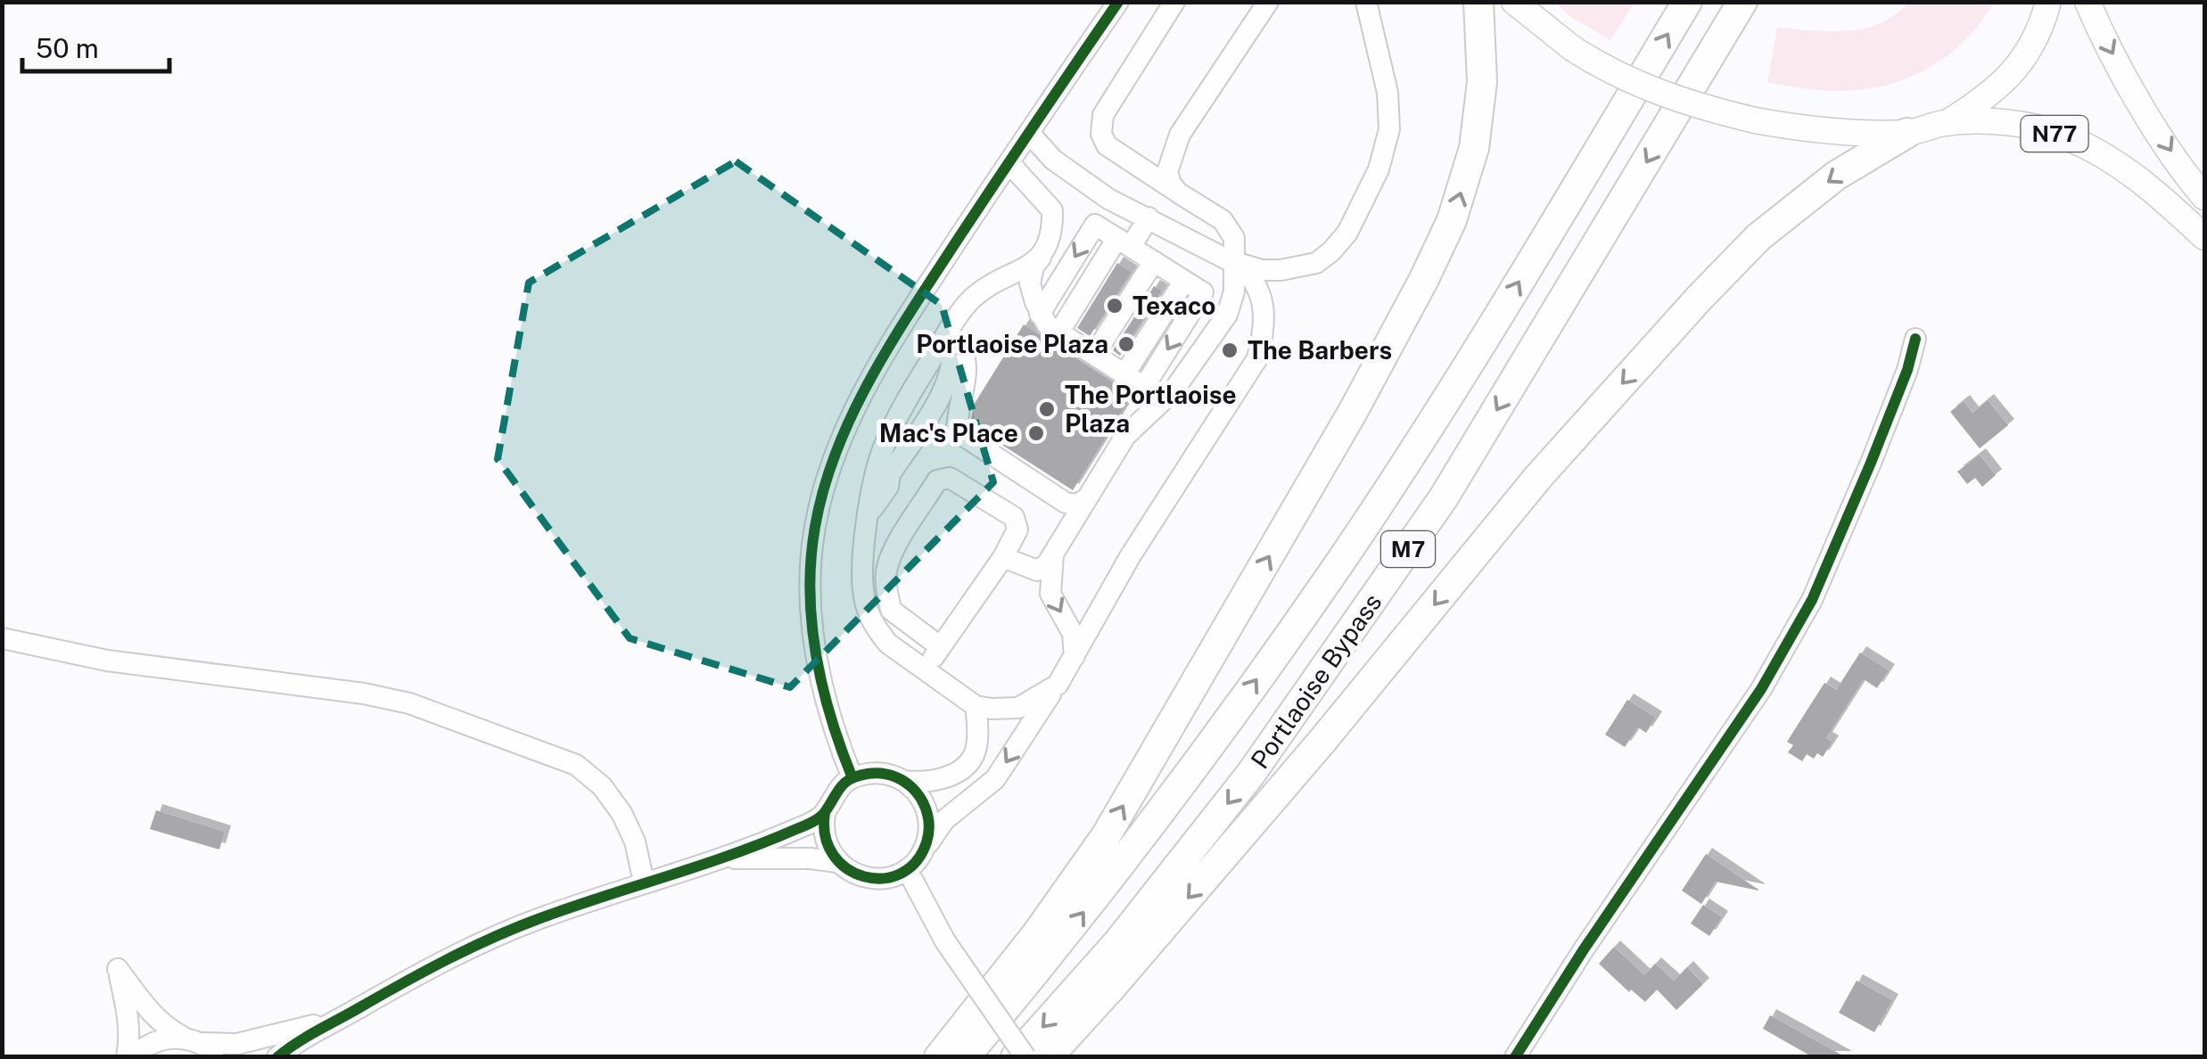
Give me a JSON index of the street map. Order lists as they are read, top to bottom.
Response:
{
  "streets": {
    "highway": ["M7", "Portlaoise Bypass"],
    "main road": ["N77"]
  },
  "places": [
    "Texaco",
    "Portlaoise Plaza",
    "The Barbers",
    "The Portlaoise Plaza",
    "Mac's Place"
  ],
  "scale_bar": "50 m"
}
